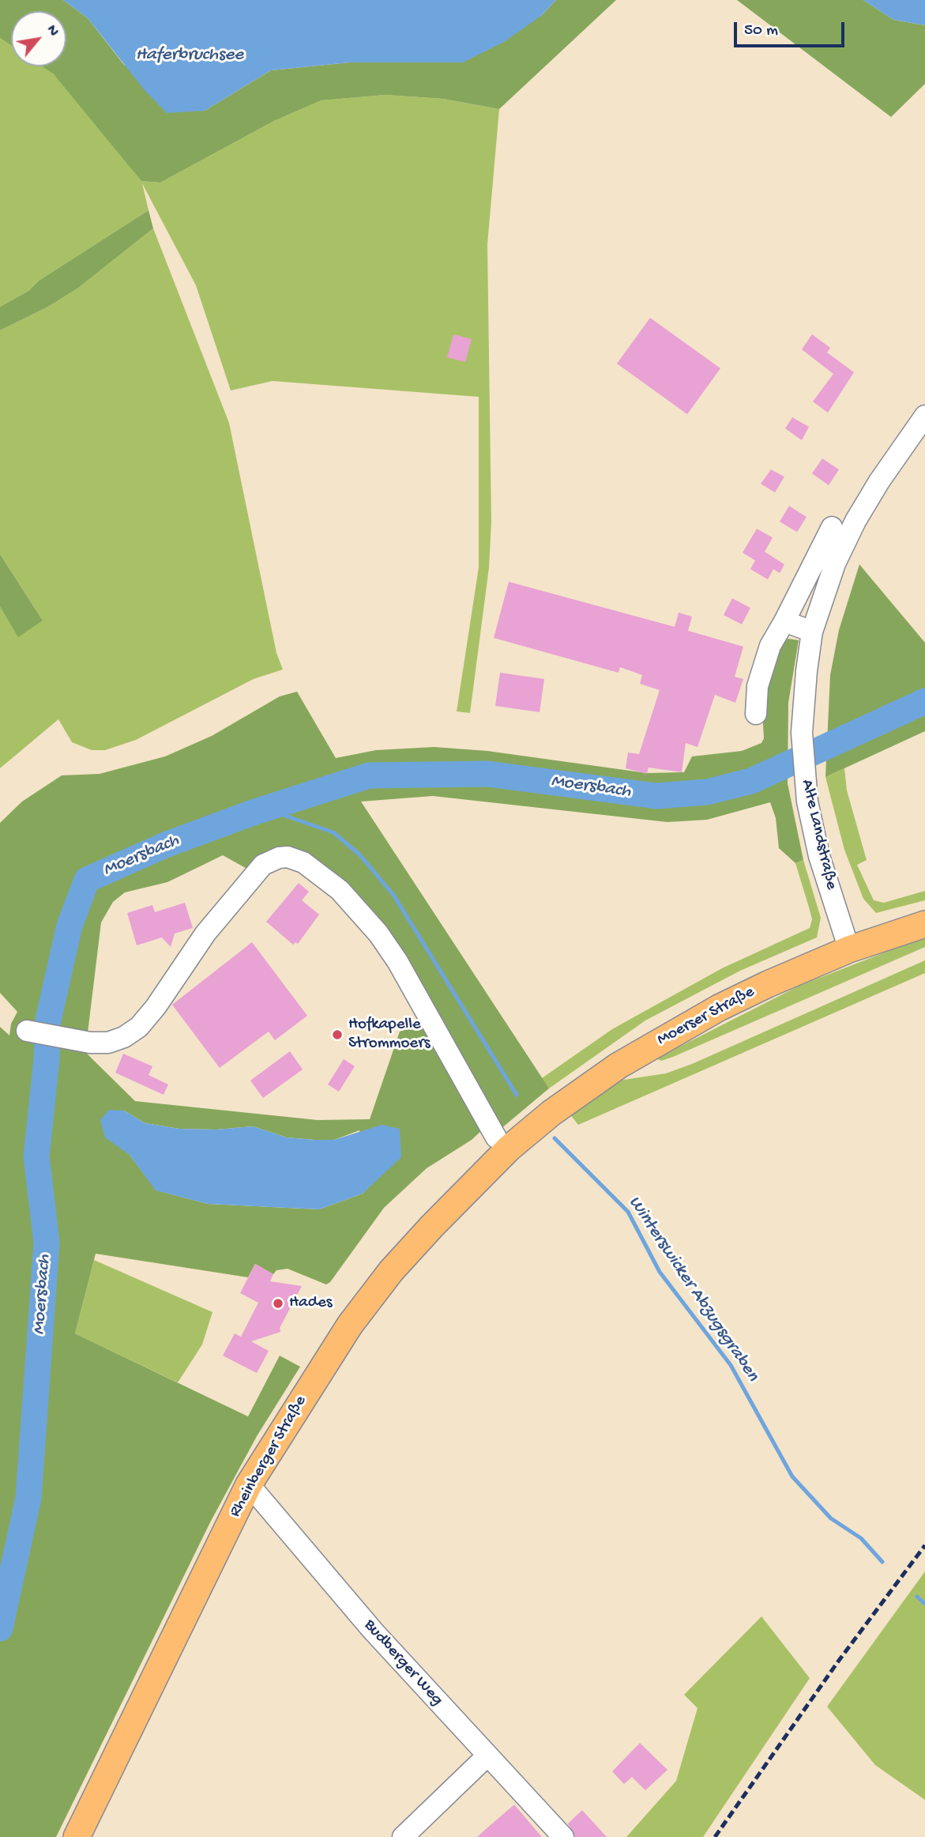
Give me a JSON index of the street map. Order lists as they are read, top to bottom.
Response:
{
  "streets": {
    "main road": ["Moerser Straße", "Rheinberger Straße"],
    "street": ["Alte Landstraße", "Budberger Weg"]
  },
  "crossings": [
    ["Alte Landstraße", "Moerser Straße"],
    ["Moerser Straße", "Rheinberger Straße"],
    ["Rheinberger Straße", "Budberger Weg"]
  ],
  "water": ["Haferbruchsee", "Moersbach", "Winterswicker Abzugsgraben"],
  "places": ["Hofkapelle Strommoers", "Hades"],
  "scale_bar": "50 m",
  "north": "top right"
}
